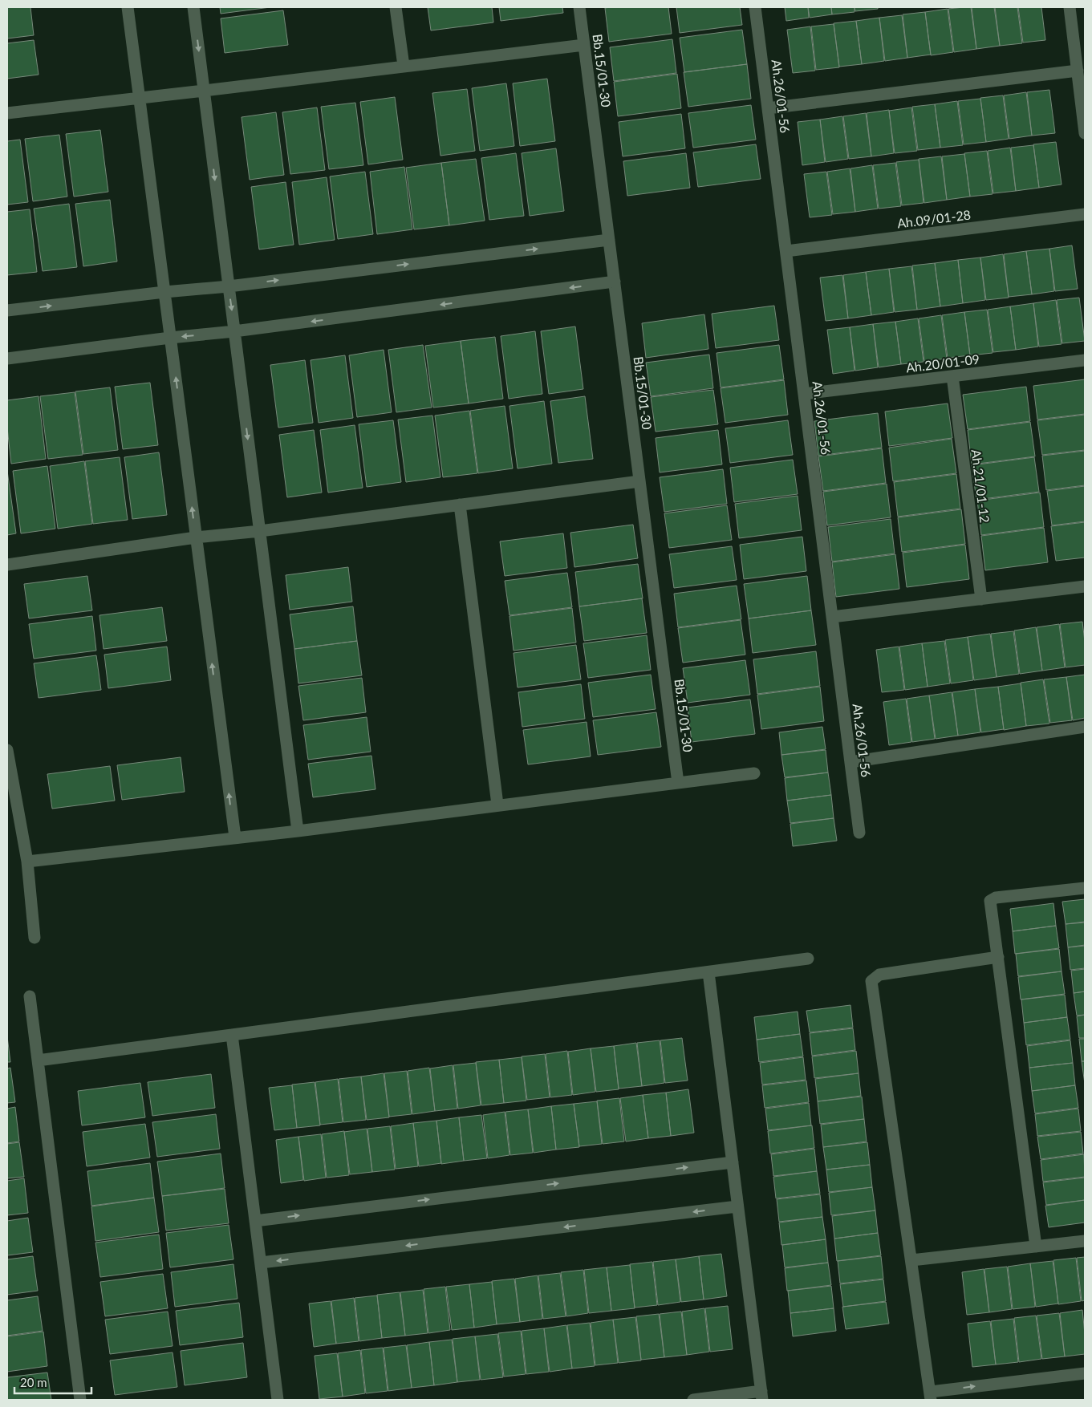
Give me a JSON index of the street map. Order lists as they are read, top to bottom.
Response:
{
  "streets": {
    "street": [
      "Bb.15/01-30",
      "Ah.26/01-56",
      "Ah.09/01-28",
      "Ah.20/01-09",
      "Ah.21/01-12"
    ]
  },
  "crossings": [
    ["Ah.26/01-56", "Ah.09/01-28"],
    ["Ah.26/01-56", "Ah.20/01-09"],
    ["Ah.20/01-09", "Ah.21/01-12"]
  ],
  "scale_bar": "20 m"
}
